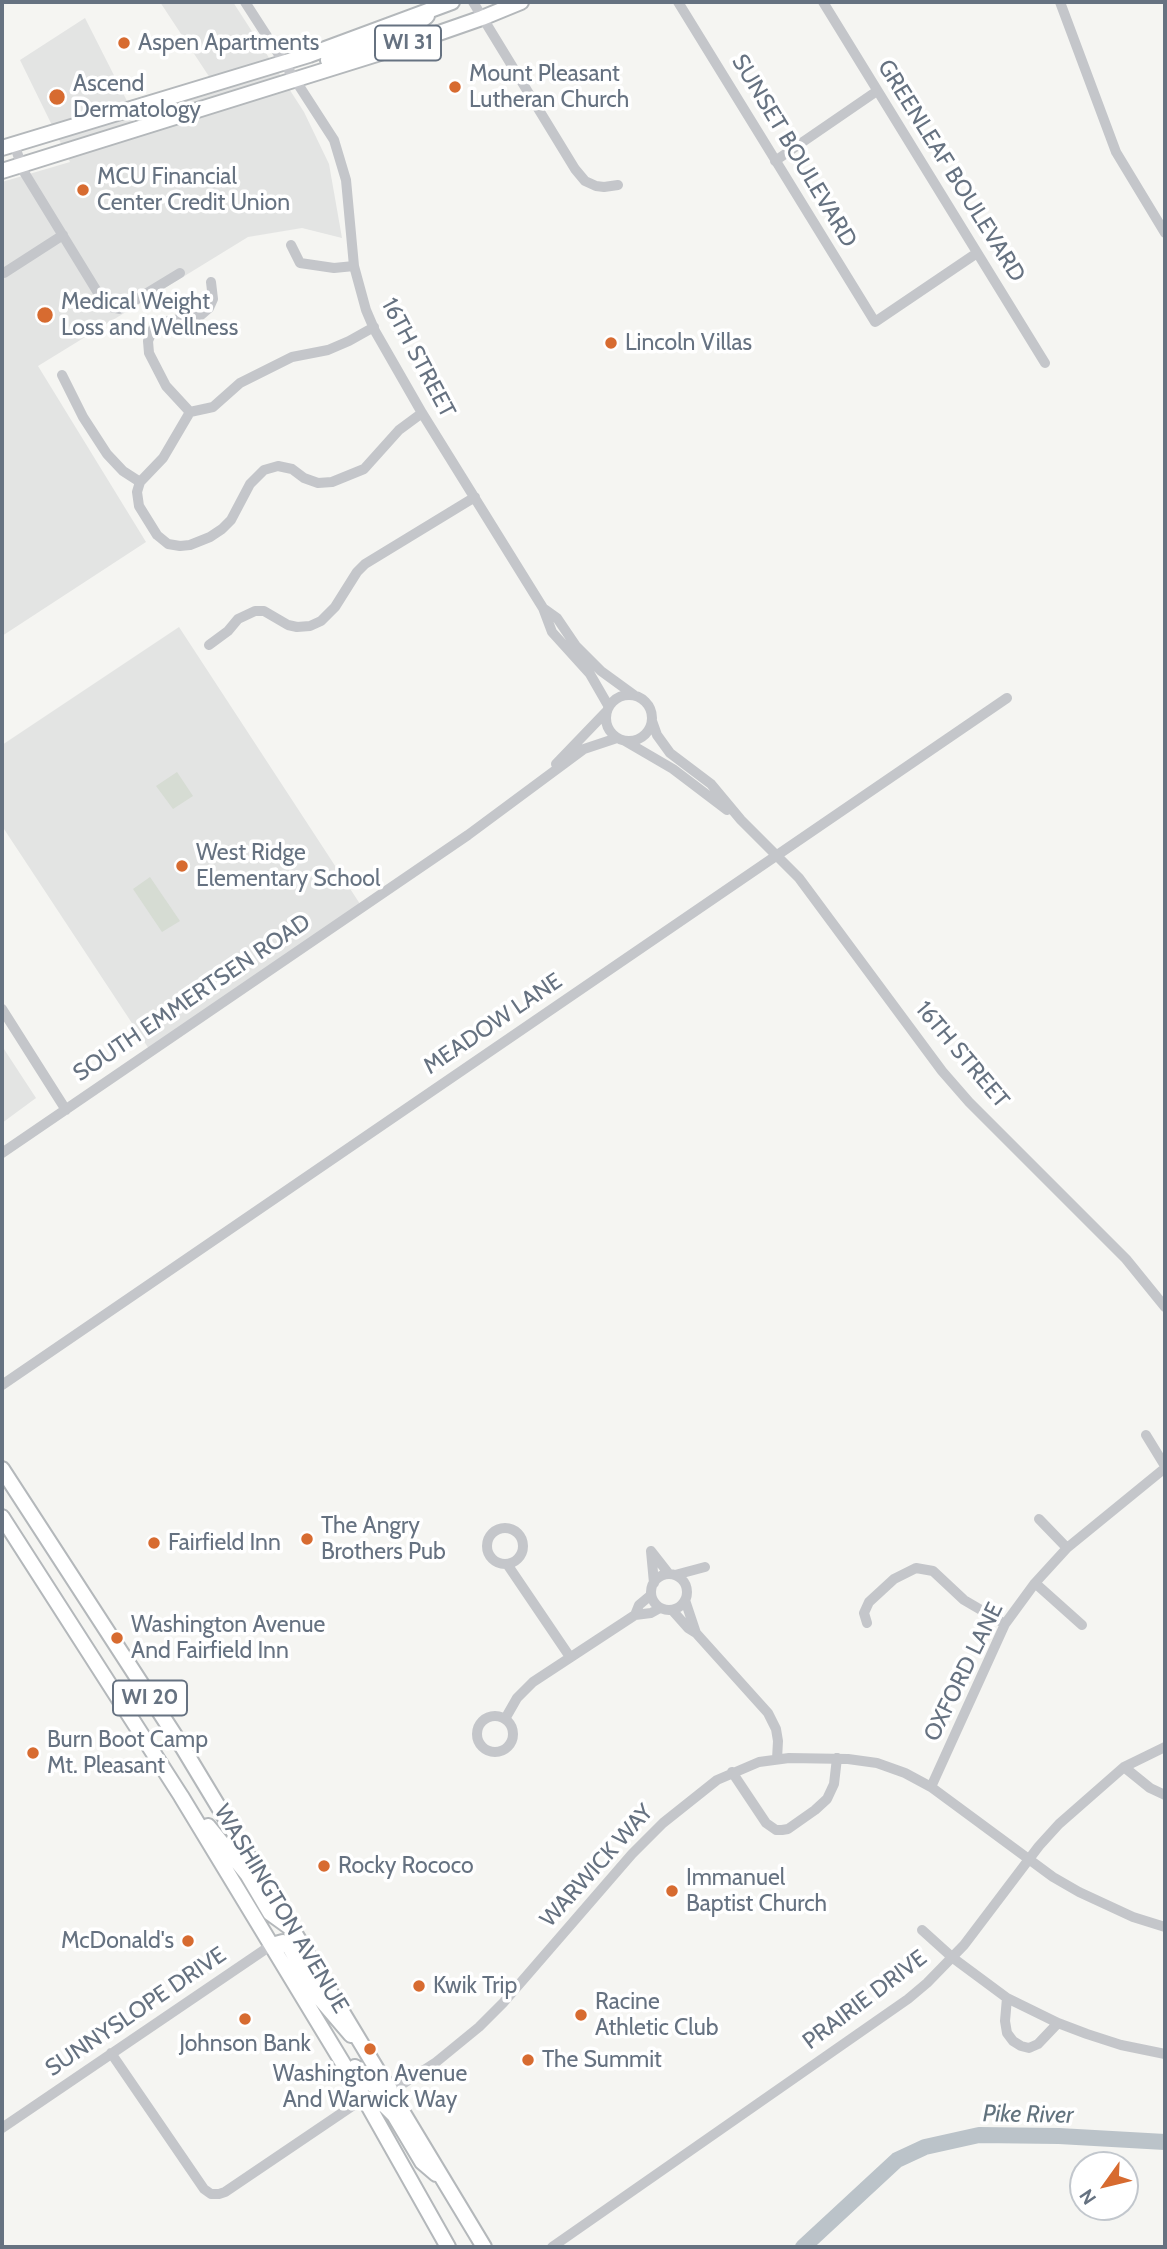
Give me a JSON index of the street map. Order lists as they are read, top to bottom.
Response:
{
  "streets": {
    "main road": ["WI 31", "WI 20", "WASHINGTON AVENUE"],
    "street": [
      "SUNSET BOULEVARD",
      "GREENLEAF BOULEVARD",
      "16TH STREET",
      "SOUTH EMMERTSEN ROAD",
      "MEADOW LANE",
      "OXFORD LANE",
      "WARWICK WAY",
      "PRAIRIE DRIVE",
      "SUNNYSLOPE DRIVE"
    ]
  },
  "crossings": [
    ["WI 31", "16TH STREET"],
    ["SUNSET BOULEVARD", "GREENLEAF BOULEVARD"],
    ["16TH STREET", "SOUTH EMMERTSEN ROAD"],
    ["16TH STREET", "MEADOW LANE"],
    ["OXFORD LANE", "WARWICK WAY"],
    ["WARWICK WAY", "WASHINGTON AVENUE"],
    ["WARWICK WAY", "PRAIRIE DRIVE"],
    ["WASHINGTON AVENUE", "SUNNYSLOPE DRIVE"]
  ],
  "water": ["Pike River"],
  "places": [
    "Aspen Apartments",
    "Mount Pleasant Lutheran Church",
    "Ascend Dermatology",
    "MCU Financial Center Credit Union",
    "Medical Weight Loss and Wellness",
    "Lincoln Villas",
    "West Ridge Elementary School",
    "The Angry Brothers Pub",
    "Fairfield Inn",
    "Washington Avenue And Fairfield Inn",
    "Burn Boot Camp Mt. Pleasant",
    "Rocky Rococo",
    "Immanuel Baptist Church",
    "McDonald's",
    "Kwik Trip",
    "Racine Athletic Club",
    "Johnson Bank",
    "Washington Avenue And Warwick Way",
    "The Summit"
  ],
  "north": "bottom left"
}
